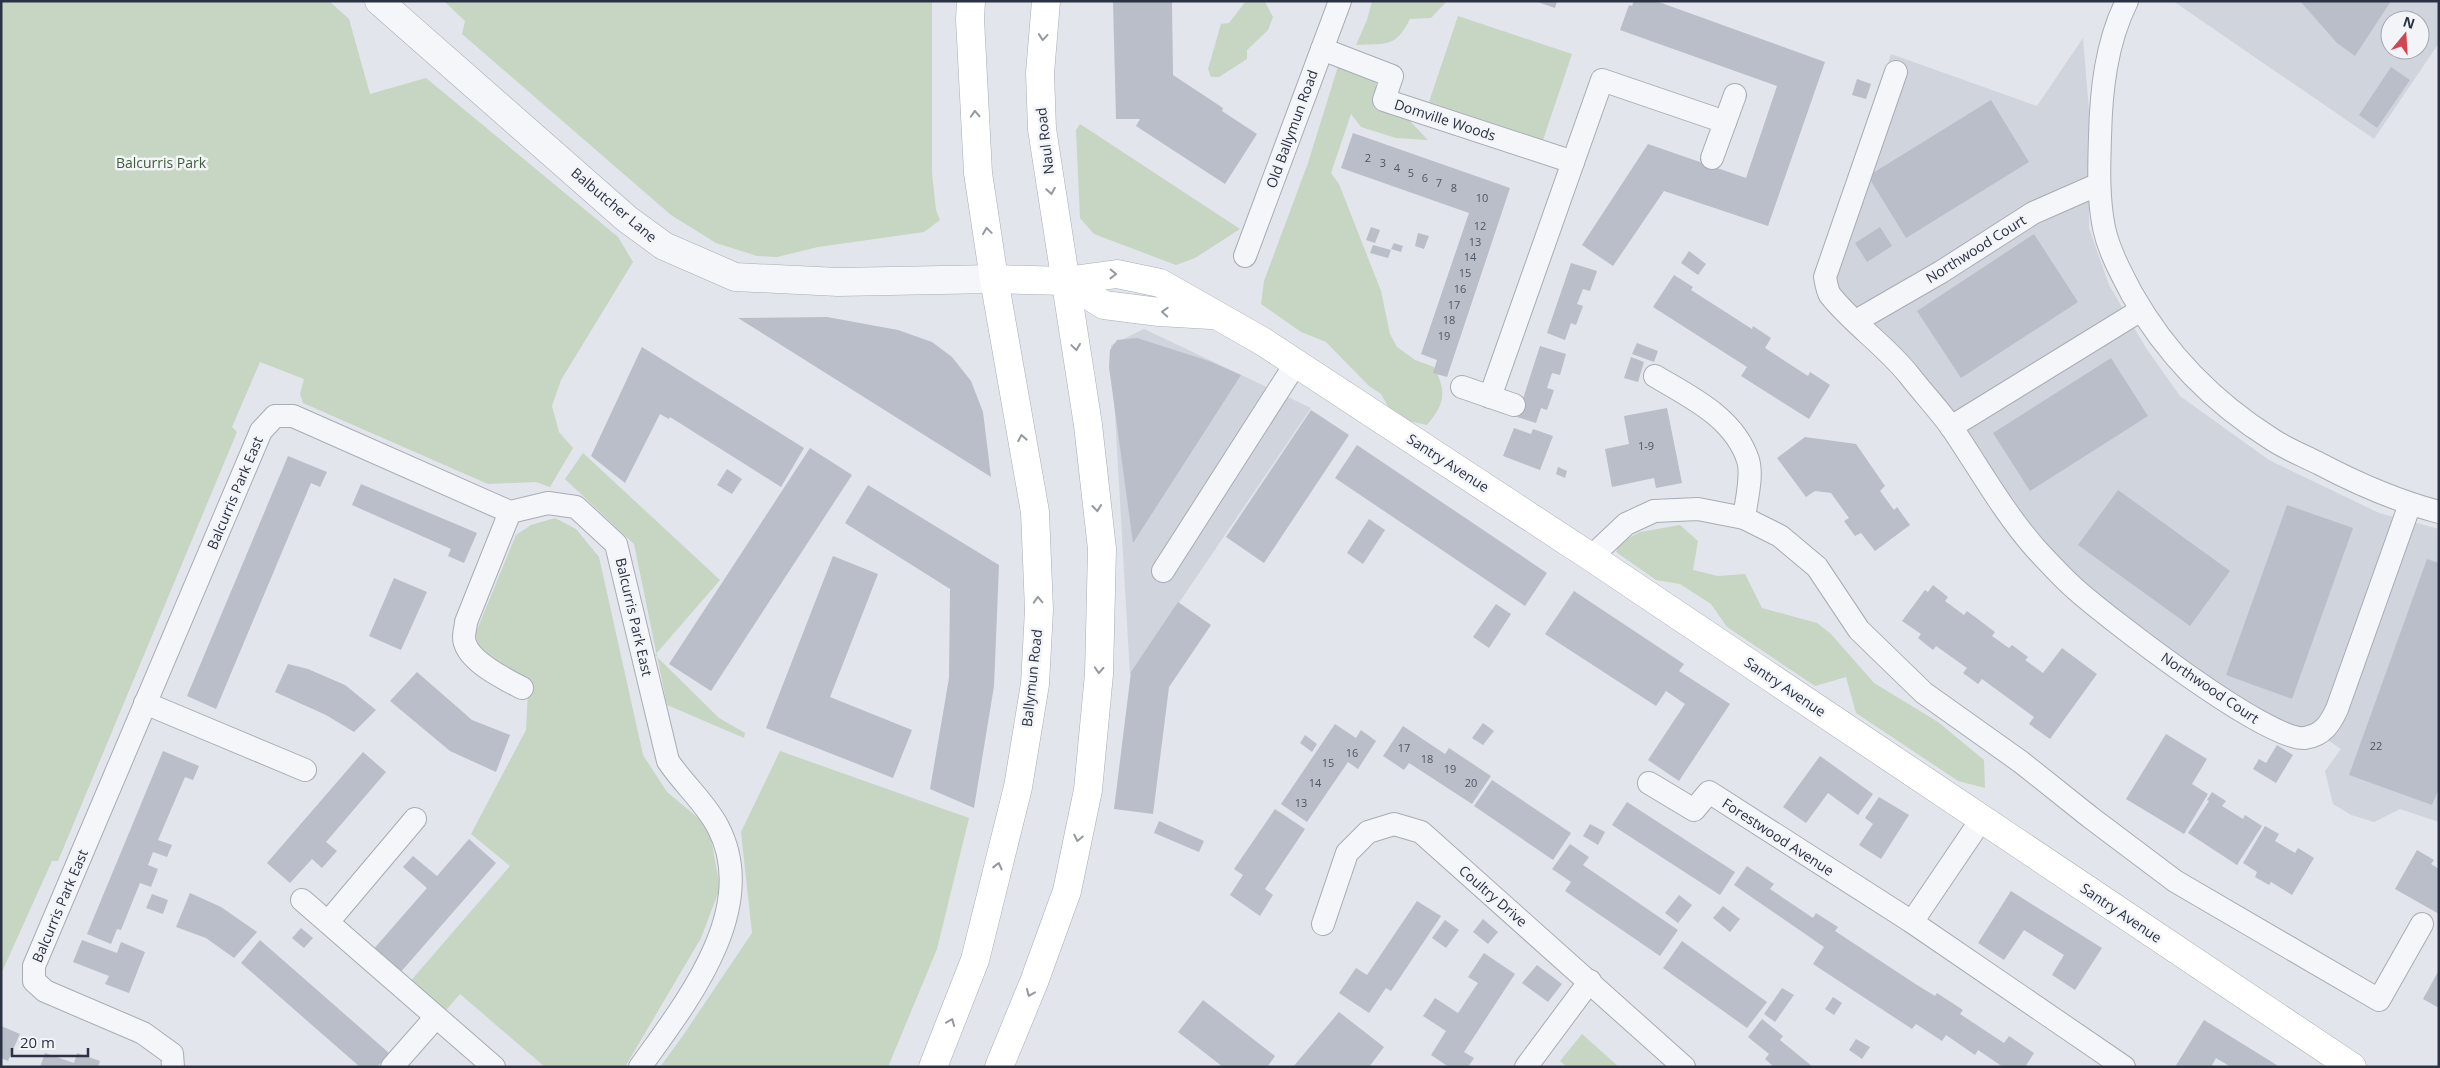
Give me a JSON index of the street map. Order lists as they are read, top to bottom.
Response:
{
  "streets": {
    "main road": ["Naul Road", "Santry Avenue", "Ballymun Road"],
    "street": [
      "Domville Woods",
      "Old Ballymun Road",
      "Balbutcher Lane",
      "Northwood Court",
      "Balcurris Park East",
      "Forestwood Avenue",
      "Coultry Drive"
    ]
  },
  "crossings": [
    ["Domville Woods", "Old Ballymun Road"],
    ["Naul Road", "Santry Avenue"],
    ["Balbutcher Lane", "Santry Avenue"],
    ["Balbutcher Lane", "Ballymun Road"],
    ["Santry Avenue", "Ballymun Road"]
  ],
  "parks": ["Balcurris Park"],
  "house_numbers": [
    "2",
    "3",
    "4",
    "5",
    "6",
    "7",
    "8",
    "10",
    "12",
    "13",
    "14",
    "15",
    "16",
    "17",
    "18",
    "19",
    "1-9",
    "22",
    "17",
    "16",
    "18",
    "15",
    "19",
    "14",
    "20",
    "13"
  ],
  "scale_bar": "20 m",
  "north": "top"
}
